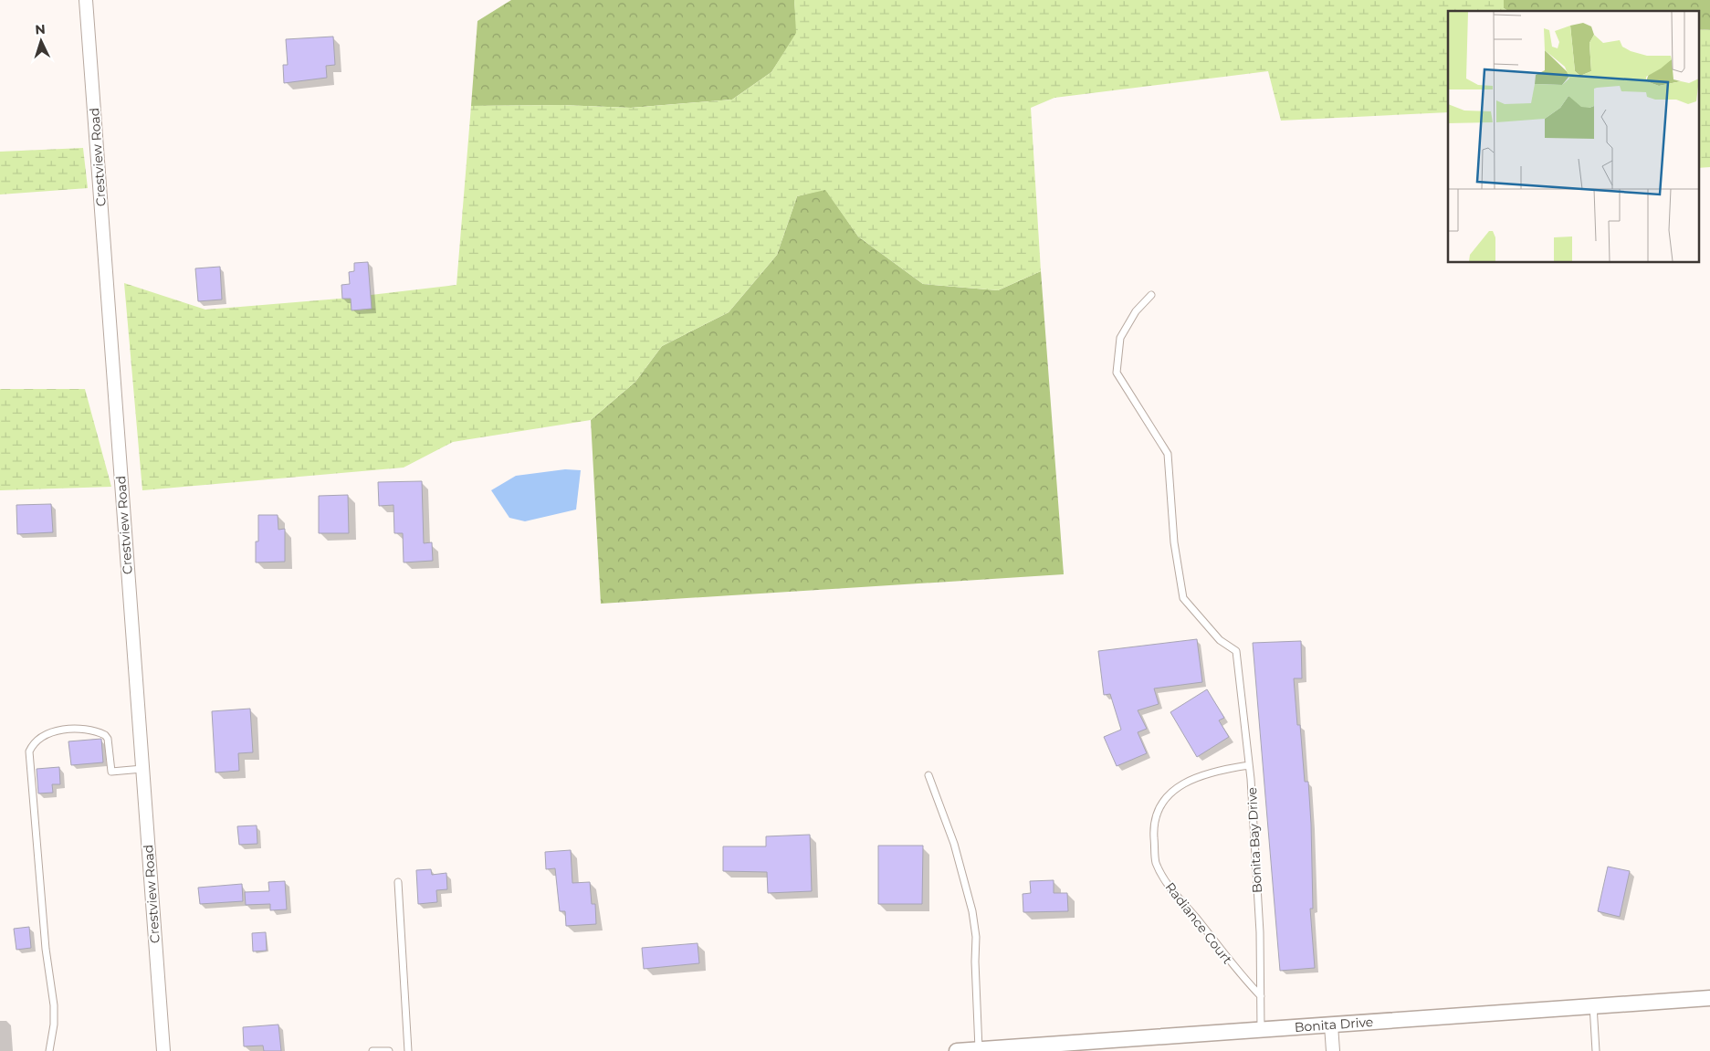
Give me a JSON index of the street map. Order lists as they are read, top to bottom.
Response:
{
  "streets": {
    "street": ["Crestview Road", "Bonita Drive"],
    "lane": ["Bonita Bay Drive", "Radiance Court"]
  },
  "crossings": [
    ["Bonita Bay Drive", "Radiance Court"],
    ["Bonita Bay Drive", "Bonita Drive"]
  ],
  "north": "top"
}
